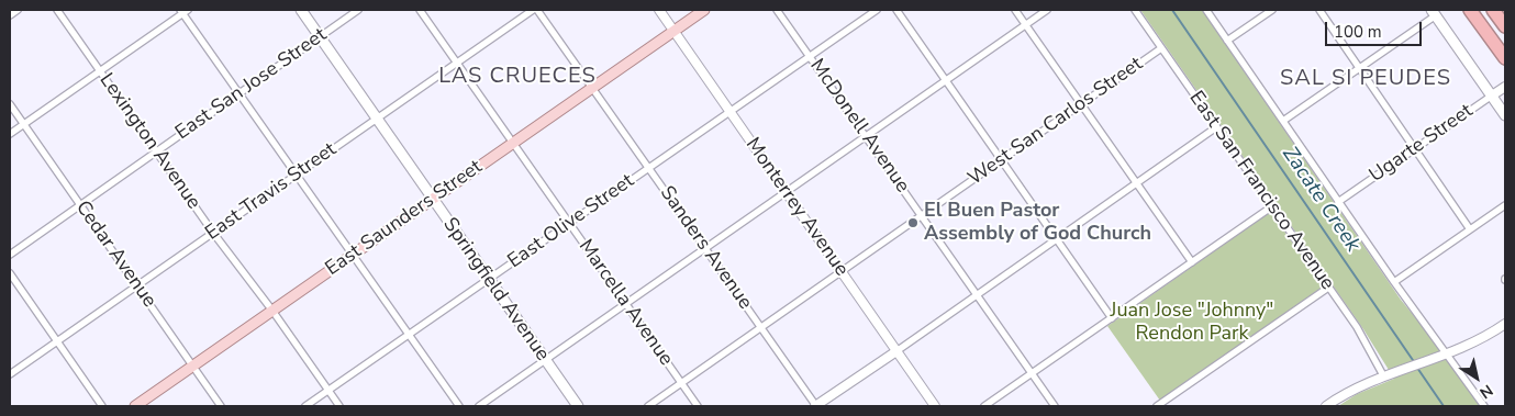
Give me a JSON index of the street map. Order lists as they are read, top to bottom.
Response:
{
  "streets": {
    "main road": ["East Saunders Street", "Springfield Avenue"],
    "street": [
      "East San Jose Street",
      "West San Carlos Street",
      "McDonell Avenue",
      "Lexington Avenue",
      "Ugarte Street",
      "East San Francisco Avenue",
      "East Travis Street",
      "Monterrey Avenue",
      "East Olive Street",
      "Sanders Avenue",
      "Cedar Avenue",
      "Marcella Avenue"
    ]
  },
  "crossings": [
    ["East San Jose Street", "Lexington Avenue"],
    ["East San Jose Street", "Cedar Avenue"],
    ["East San Jose Street", "Springfield Avenue"],
    ["West San Carlos Street", "McDonell Avenue"],
    ["West San Carlos Street", "East San Francisco Avenue"],
    ["West San Carlos Street", "Monterrey Avenue"],
    ["West San Carlos Street", "Sanders Avenue"],
    ["West San Carlos Street", "Marcella Avenue"],
    ["McDonell Avenue", "East Olive Street"],
    ["Lexington Avenue", "East Travis Street"],
    ["Lexington Avenue", "East Saunders Street"],
    ["Lexington Avenue", "East Olive Street"],
    ["East Travis Street", "Sanders Avenue"],
    ["East Travis Street", "Cedar Avenue"],
    ["East Travis Street", "Springfield Avenue"],
    ["East Travis Street", "Marcella Avenue"],
    ["Monterrey Avenue", "East Saunders Street"],
    ["Monterrey Avenue", "East Olive Street"],
    ["East Saunders Street", "Sanders Avenue"],
    ["East Saunders Street", "Cedar Avenue"],
    ["East Saunders Street", "Springfield Avenue"],
    ["East Saunders Street", "Marcella Avenue"],
    ["East Olive Street", "Sanders Avenue"],
    ["East Olive Street", "Springfield Avenue"],
    ["East Olive Street", "Marcella Avenue"]
  ],
  "districts": ["LAS CRUECES", "SAL SI PEUDES"],
  "water": ["Zacate Creek"],
  "parks": ["Juan Jose \"Johnny\" Rendon Park"],
  "places": ["El Buen Pastor Assembly of God Church"],
  "scale_bar": "100 m",
  "north": "bottom right"
}
